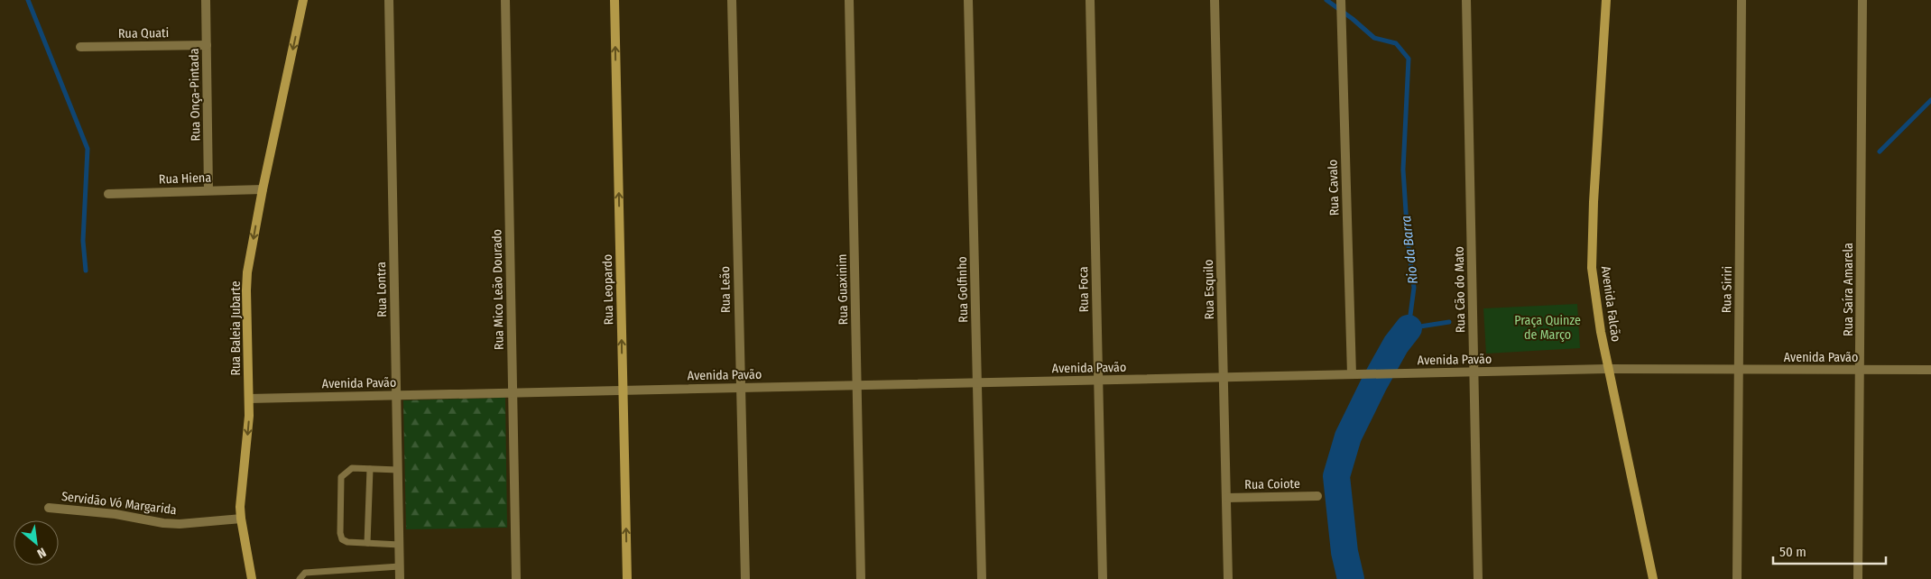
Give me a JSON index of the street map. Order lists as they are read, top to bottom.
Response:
{
  "streets": {
    "street": [
      "Rua Quati",
      "Rua Onça-Pintada",
      "Rua Hiena",
      "Rua Cavalo",
      "Rua Lontra",
      "Rua Mico Leão Dourado",
      "Rua Leopardo",
      "Rua Leão",
      "Rua Guaxinim",
      "Rua Golfinho",
      "Rua Foca",
      "Rua Esquilo",
      "Rua Cão do Mato",
      "Rua Siriri",
      "Rua Saíra Amarela",
      "Avenida Falcão",
      "Rua Baleia Jubarte",
      "Avenida Pavão",
      "Rua Coiote",
      "Servidão Vó Margarida"
    ]
  },
  "crossings": [
    ["Rua Quati", "Rua Onça-Pintada"],
    ["Rua Onça-Pintada", "Rua Hiena"],
    ["Rua Hiena", "Rua Baleia Jubarte"],
    ["Rua Cavalo", "Avenida Pavão"],
    ["Rua Lontra", "Avenida Pavão"],
    ["Rua Mico Leão Dourado", "Avenida Pavão"],
    ["Rua Leopardo", "Avenida Pavão"],
    ["Rua Leão", "Avenida Pavão"],
    ["Rua Guaxinim", "Avenida Pavão"],
    ["Rua Golfinho", "Avenida Pavão"],
    ["Rua Foca", "Avenida Pavão"],
    ["Rua Esquilo", "Avenida Pavão"],
    ["Rua Esquilo", "Rua Coiote"],
    ["Rua Cão do Mato", "Avenida Pavão"],
    ["Rua Siriri", "Avenida Pavão"],
    ["Rua Saíra Amarela", "Avenida Pavão"],
    ["Avenida Falcão", "Avenida Pavão"],
    ["Rua Baleia Jubarte", "Avenida Pavão"],
    ["Rua Baleia Jubarte", "Servidão Vó Margarida"]
  ],
  "one_way": ["Rua Leopardo", "Rua Baleia Jubarte"],
  "water": ["Rio da Barra"],
  "parks": ["Praça Quinze de Março"],
  "scale_bar": "50 m",
  "north": "bottom right"
}
